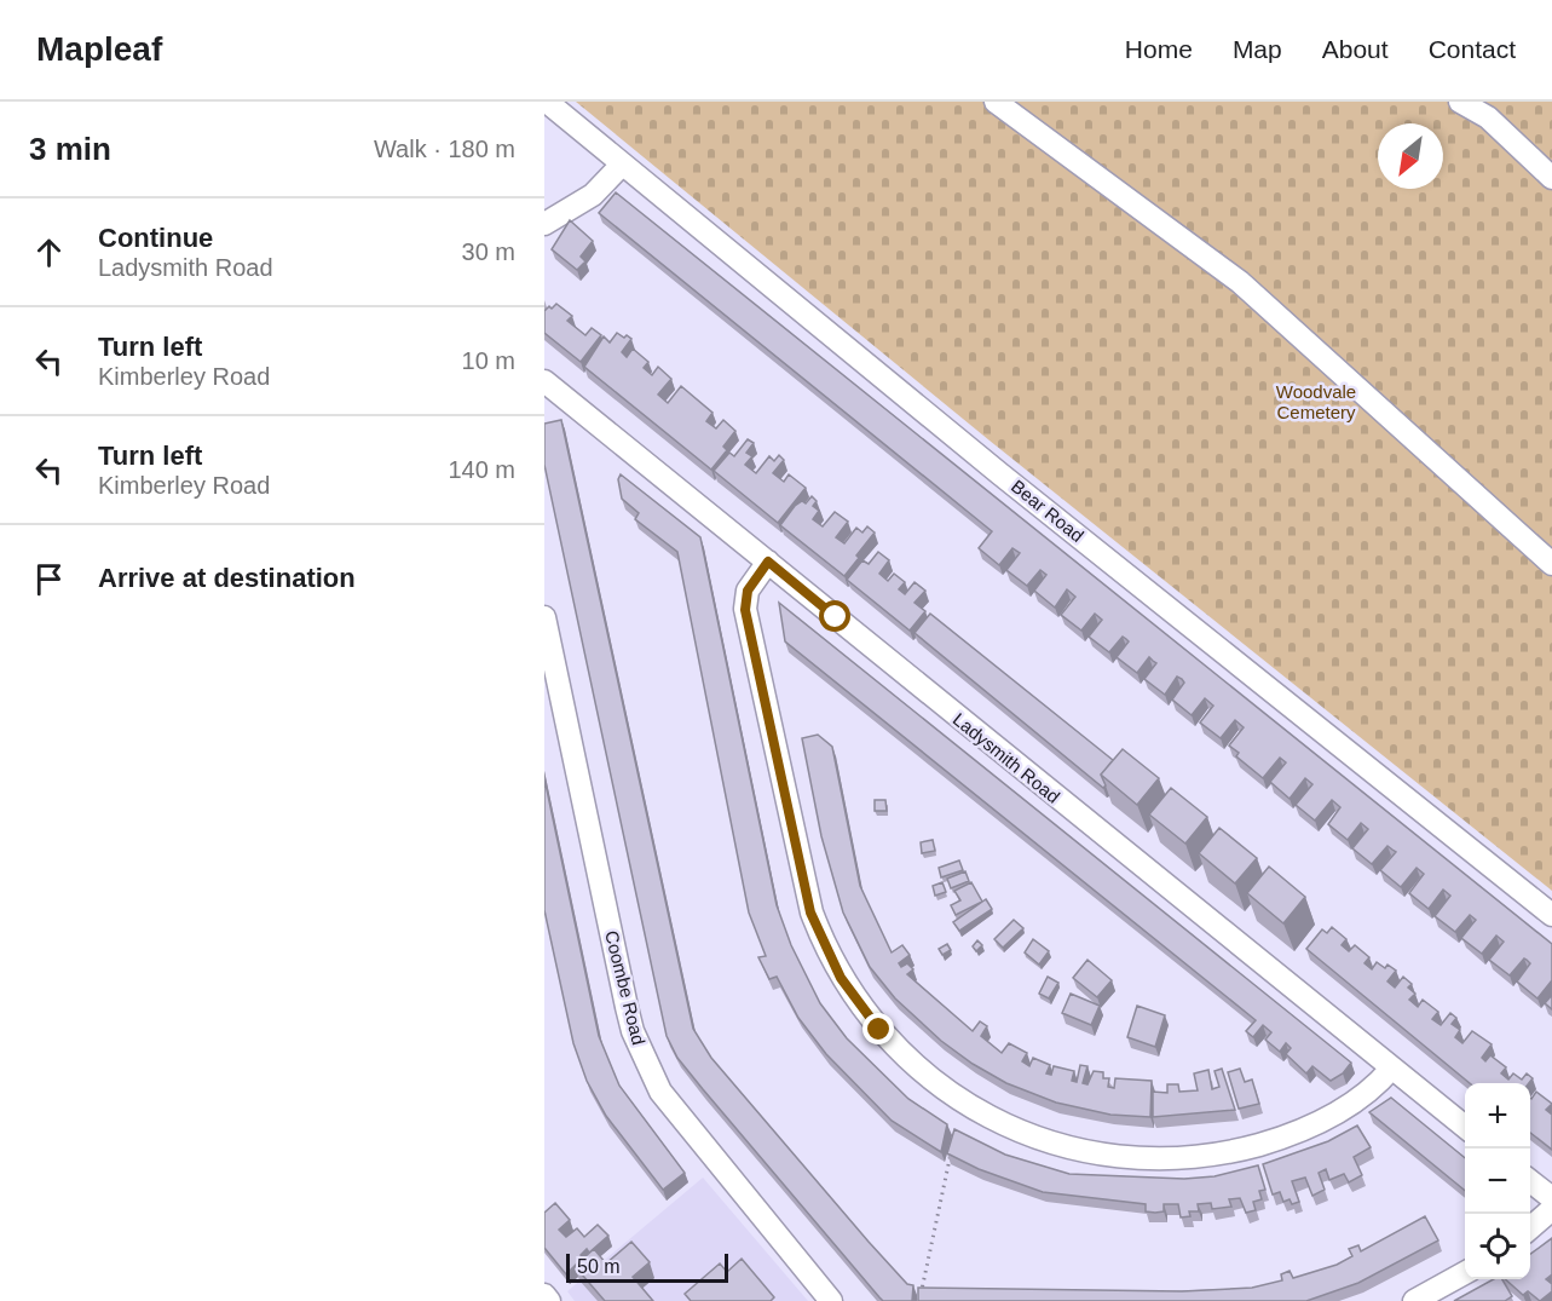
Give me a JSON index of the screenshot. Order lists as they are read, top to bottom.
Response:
{
  "streets": {
    "street": ["Bear Road", "Ladysmith Road", "Coombe Road"]
  },
  "parks": ["Woodvale Cemetery"],
  "scale_bar": "50 m",
  "north": "bottom left",
  "page": {
    "header": "Mapleaf",
    "nav": [
      "Home",
      "Map",
      "About",
      "Contact"
    ],
    "heading": ["3 min", "Walk · 180 m"],
    "list": [
      ["Continue", "Ladysmith Road", "30 m"],
      ["Turn left", "Kimberley Road", "10 m"],
      ["Turn left", "Kimberley Road", "140 m"],
      "Arrive at destination"
    ],
    "map_buttons": ["+", "−"],
    "scale": "50 m"
  }
}
